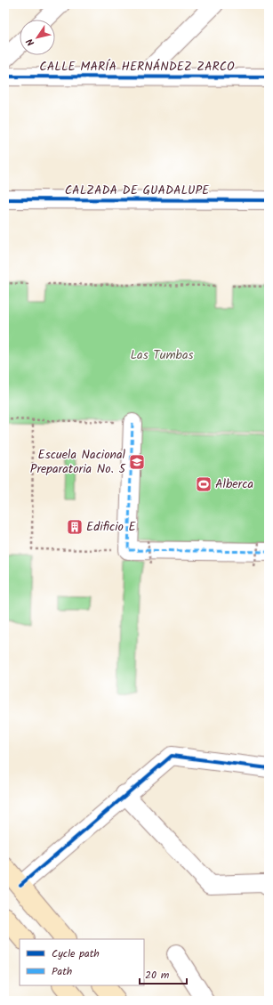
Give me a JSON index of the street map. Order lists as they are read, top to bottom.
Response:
{
  "streets": {
    "street": ["CALLE MARÍA HERNÁNDEZ ZARCO", "CALZADA DE GUADALUPE"]
  },
  "parks": ["Las Tumbas"],
  "places": {
    "school or university": ["Escuela Nacional Preparatoria No. 5"],
    "sports": ["Alberca"],
    "building": ["Edificio E"]
  },
  "legend": ["Cycle path", "Path"],
  "scale_bar": "20 m",
  "north": "bottom left"
}
